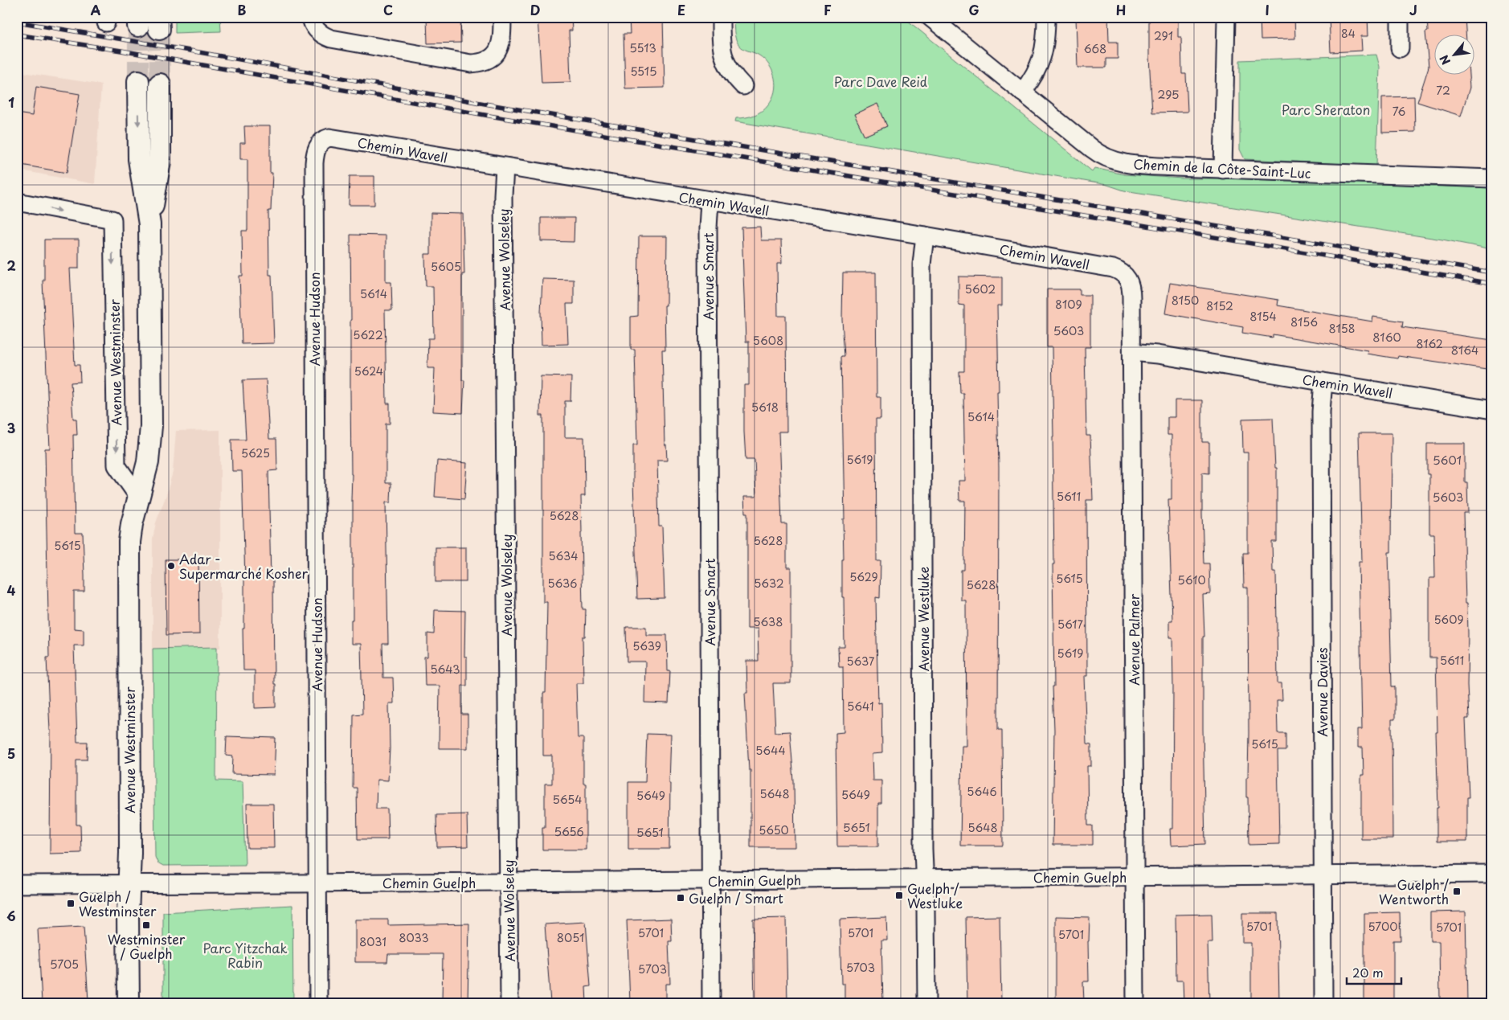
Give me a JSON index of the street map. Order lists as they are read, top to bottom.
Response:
{
  "streets": {
    "street": [
      "Chemin Wavell",
      "Chemin de la Côte-Saint-Luc",
      "Avenue Wolseley",
      "Avenue Smart",
      "Avenue Hudson",
      "Avenue Westminster",
      "Avenue Westluke",
      "Avenue Palmer",
      "Avenue Davies",
      "Chemin Guelph"
    ]
  },
  "crossings": [
    ["Chemin Wavell", "Avenue Wolseley"],
    ["Chemin Wavell", "Avenue Smart"],
    ["Chemin Wavell", "Avenue Hudson"],
    ["Chemin Wavell", "Avenue Westluke"],
    ["Chemin Wavell", "Avenue Palmer"],
    ["Chemin Wavell", "Avenue Davies"],
    ["Avenue Wolseley", "Chemin Guelph"],
    ["Avenue Smart", "Chemin Guelph"],
    ["Avenue Hudson", "Chemin Guelph"],
    ["Avenue Westminster", "Chemin Guelph"],
    ["Avenue Westluke", "Chemin Guelph"],
    ["Avenue Palmer", "Chemin Guelph"],
    ["Avenue Davies", "Chemin Guelph"]
  ],
  "parks": ["Parc Dave Reid", "Parc Sheraton", "Parc Yitzchak Rabin"],
  "places": {
    "other": ["Adar - Supermarché Kosher"],
    "transit": [
      "Guelph / Wentworth",
      "Guelph / Westluke",
      "Guelph / Smart",
      "Guelph / Westminster",
      "Westminster / Guelph"
    ]
  },
  "house_numbers": [
    "84",
    "291",
    "5513",
    "668",
    "5515",
    "72",
    "295",
    "76",
    "5605",
    "5602",
    "5614",
    "8150",
    "8109",
    "8152",
    "8154",
    "8156",
    "8158",
    "5603",
    "5622",
    "8160",
    "5608",
    "8162",
    "8164",
    "5624",
    "5618",
    "5614",
    "5625",
    "5619",
    "5601",
    "5611",
    "5603",
    "5628",
    "5628",
    "5615",
    "5634",
    "5629",
    "5615",
    "5610",
    "5636",
    "5632",
    "5628",
    "5609",
    "5638",
    "5617",
    "5639",
    "5619",
    "5611",
    "5637",
    "5643",
    "5641",
    "5615",
    "5644",
    "5646",
    "5648",
    "5649",
    "5649",
    "5654",
    "5651",
    "5648",
    "5650",
    "5656",
    "5651",
    "5701",
    "5700",
    "5701",
    "5701",
    "5701",
    "5701",
    "8033",
    "8051",
    "8031",
    "5705",
    "5703",
    "5703"
  ],
  "scale_bar": "20 m",
  "north": "bottom left",
  "grid": {
    "columns": [
      "A",
      "B",
      "C",
      "D",
      "E",
      "F",
      "G",
      "H",
      "I",
      "J"
    ],
    "rows": [
      "1",
      "2",
      "3",
      "4",
      "5",
      "6"
    ]
  }
}
